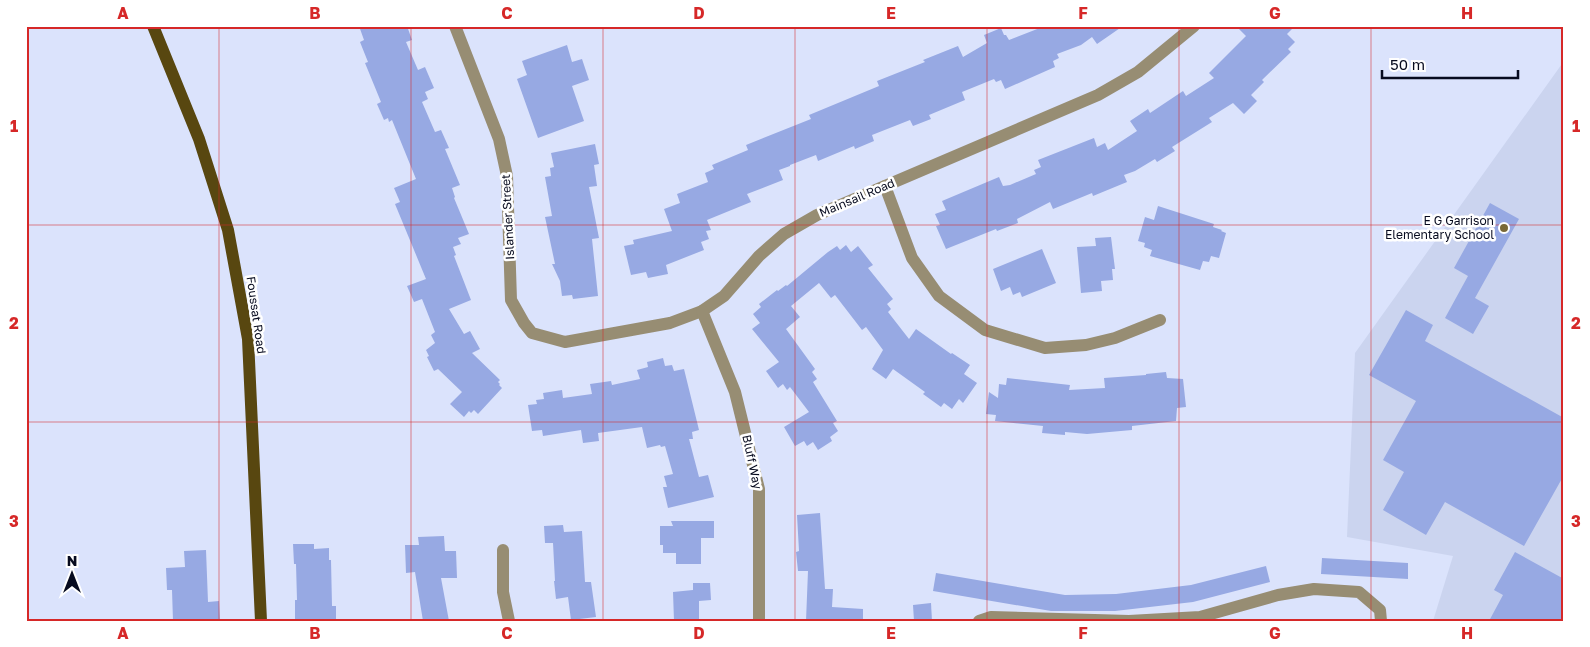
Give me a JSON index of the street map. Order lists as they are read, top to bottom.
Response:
{
  "streets": {
    "main road": ["Foussat Road"],
    "street": ["Mainsail Road", "Islander Street", "Bluff Way"]
  },
  "crossings": [
    ["Mainsail Road", "Islander Street"],
    ["Mainsail Road", "Bluff Way"]
  ],
  "places": ["E G Garrison Elementary School"],
  "scale_bar": "50 m",
  "north": "top",
  "grid": {
    "columns": [
      "A",
      "B",
      "C",
      "D",
      "E",
      "F",
      "G",
      "H"
    ],
    "rows": ["1", "2", "3"]
  }
}
